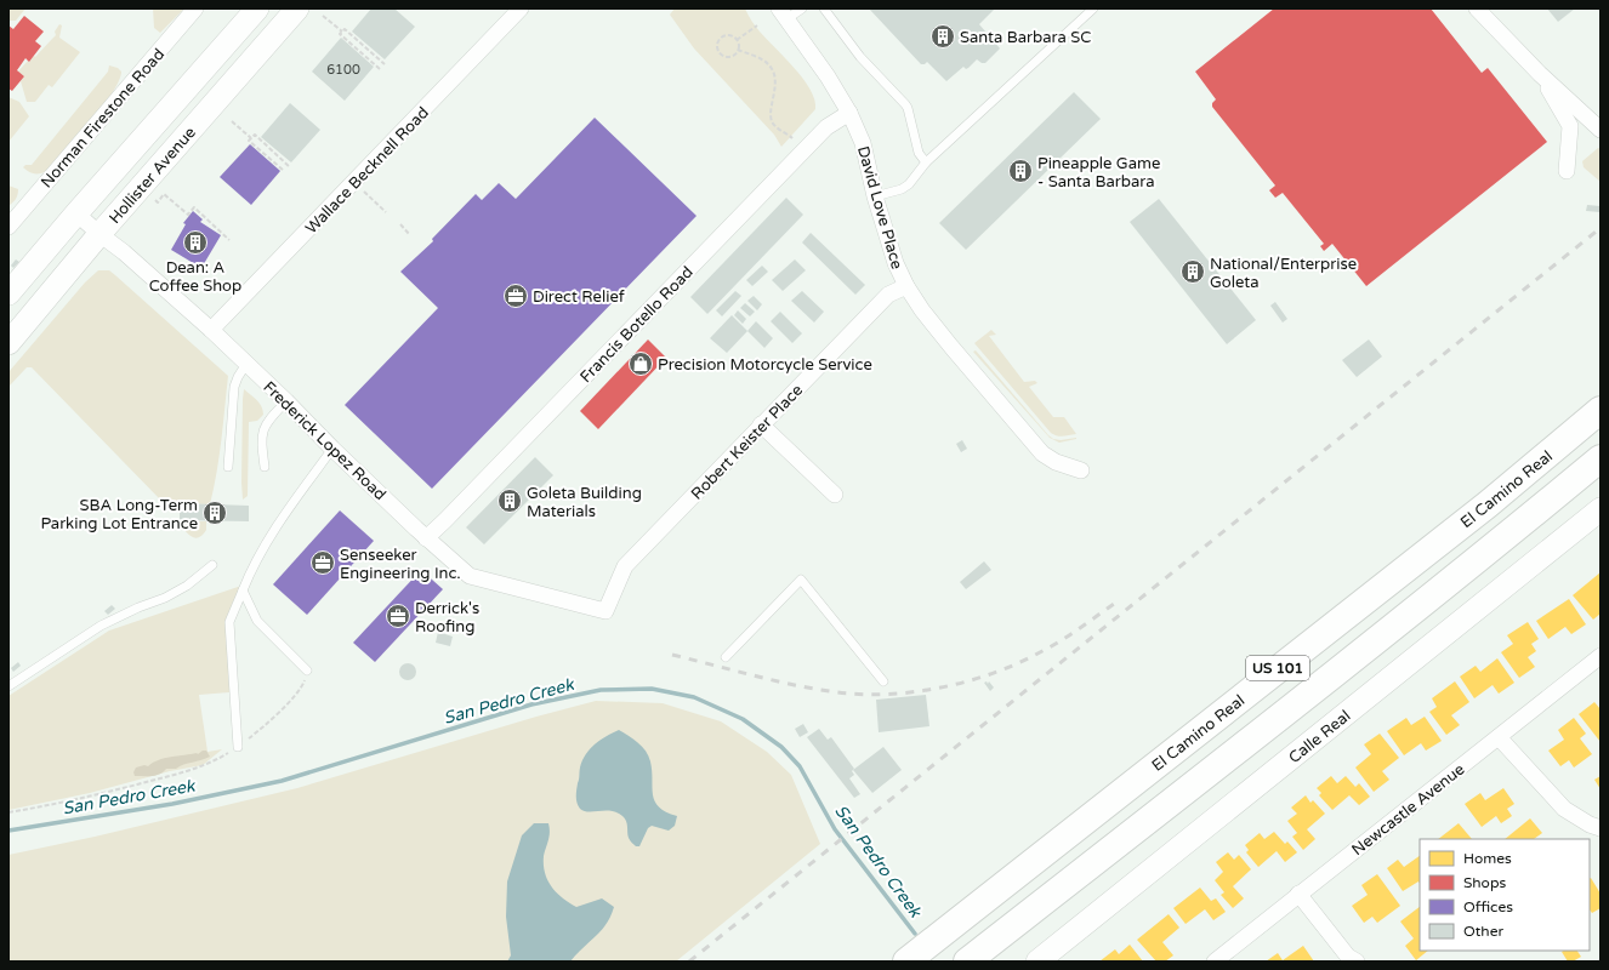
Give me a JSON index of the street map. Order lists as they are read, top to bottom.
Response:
{
  "streets": {
    "highway": ["El Camino Real", "US 101"],
    "main road": ["Hollister Avenue", "Calle Real"],
    "street": [
      "Norman Firestone Road",
      "Wallace Becknell Road",
      "David Love Place",
      "Francis Botello Road",
      "Frederick Lopez Road",
      "Robert Keister Place",
      "Newcastle Avenue"
    ]
  },
  "crossings": [
    ["Wallace Becknell Road", "Frederick Lopez Road"],
    ["Hollister Avenue", "Frederick Lopez Road"],
    ["David Love Place", "Francis Botello Road"],
    ["David Love Place", "Robert Keister Place"],
    ["Francis Botello Road", "Frederick Lopez Road"],
    ["Frederick Lopez Road", "Robert Keister Place"]
  ],
  "water": ["San Pedro Creek"],
  "places": {
    "building": [
      "Santa Barbara SC",
      "Pineapple Game - Santa Barbara",
      "Dean: A Coffee Shop",
      "National/Enterprise Goleta",
      "Goleta Building Materials",
      "SBA Long-Term Parking Lot Entrance"
    ],
    "office": ["Direct Relief", "Senseeker Engineering Inc.", "Derrick's Roofing"],
    "shop": ["Precision Motorcycle Service"]
  },
  "house_numbers": ["6100"],
  "legend": [
    "Homes",
    "Shops",
    "Offices",
    "Other"
  ]
}
